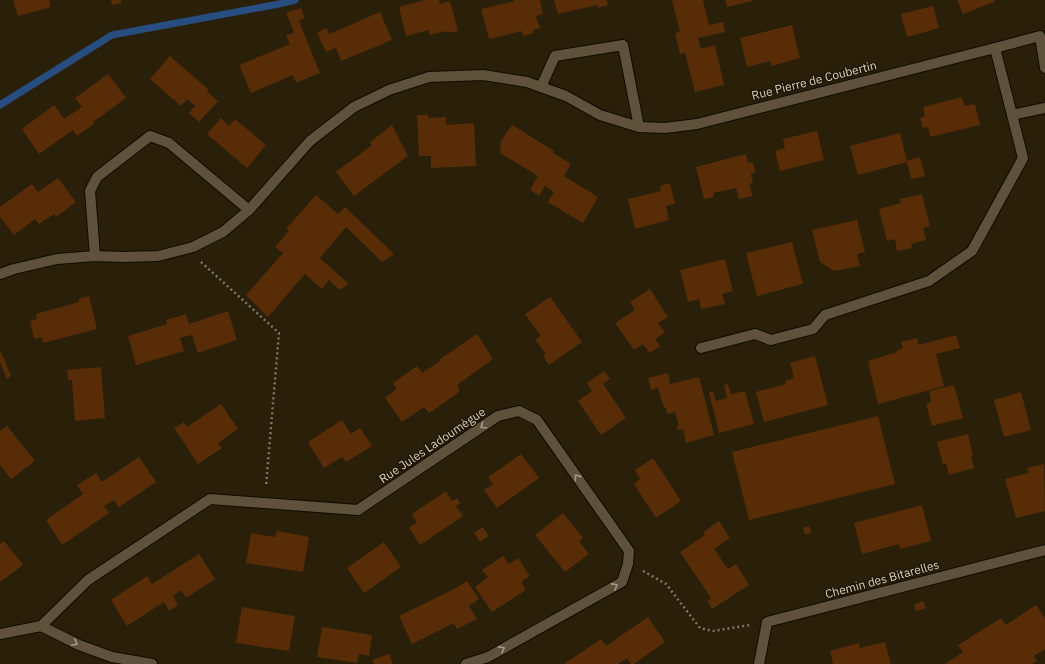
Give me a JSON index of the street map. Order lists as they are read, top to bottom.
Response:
{
  "streets": {
    "street": ["Rue Pierre de Coubertin", "Rue Jules Ladoumègue", "Chemin des Bitarelles"]
  }
}
